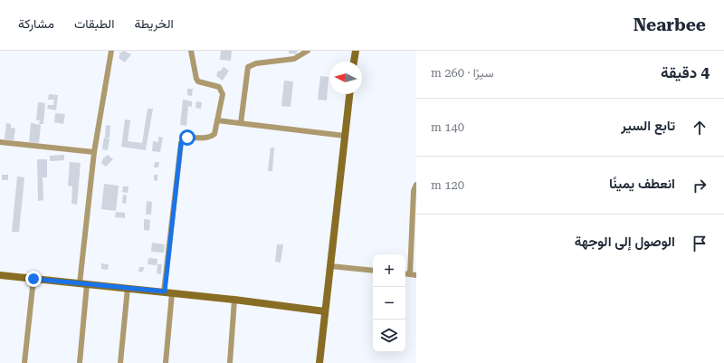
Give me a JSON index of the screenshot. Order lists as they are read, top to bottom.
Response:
{
  "north": "left",
  "page": {
    "header": "Nearbee",
    "nav": ["الخريطة", "الطبقات", "مشاركة"],
    "heading": ["4 دقيقة", "سيرًا · 260 m"],
    "list": [
      ["تابع السير", "140 m"],
      ["انعطف يمينًا", "120 m"],
      "الوصول إلى الوجهة"
    ],
    "map_buttons": ["+", "−"]
  }
}
